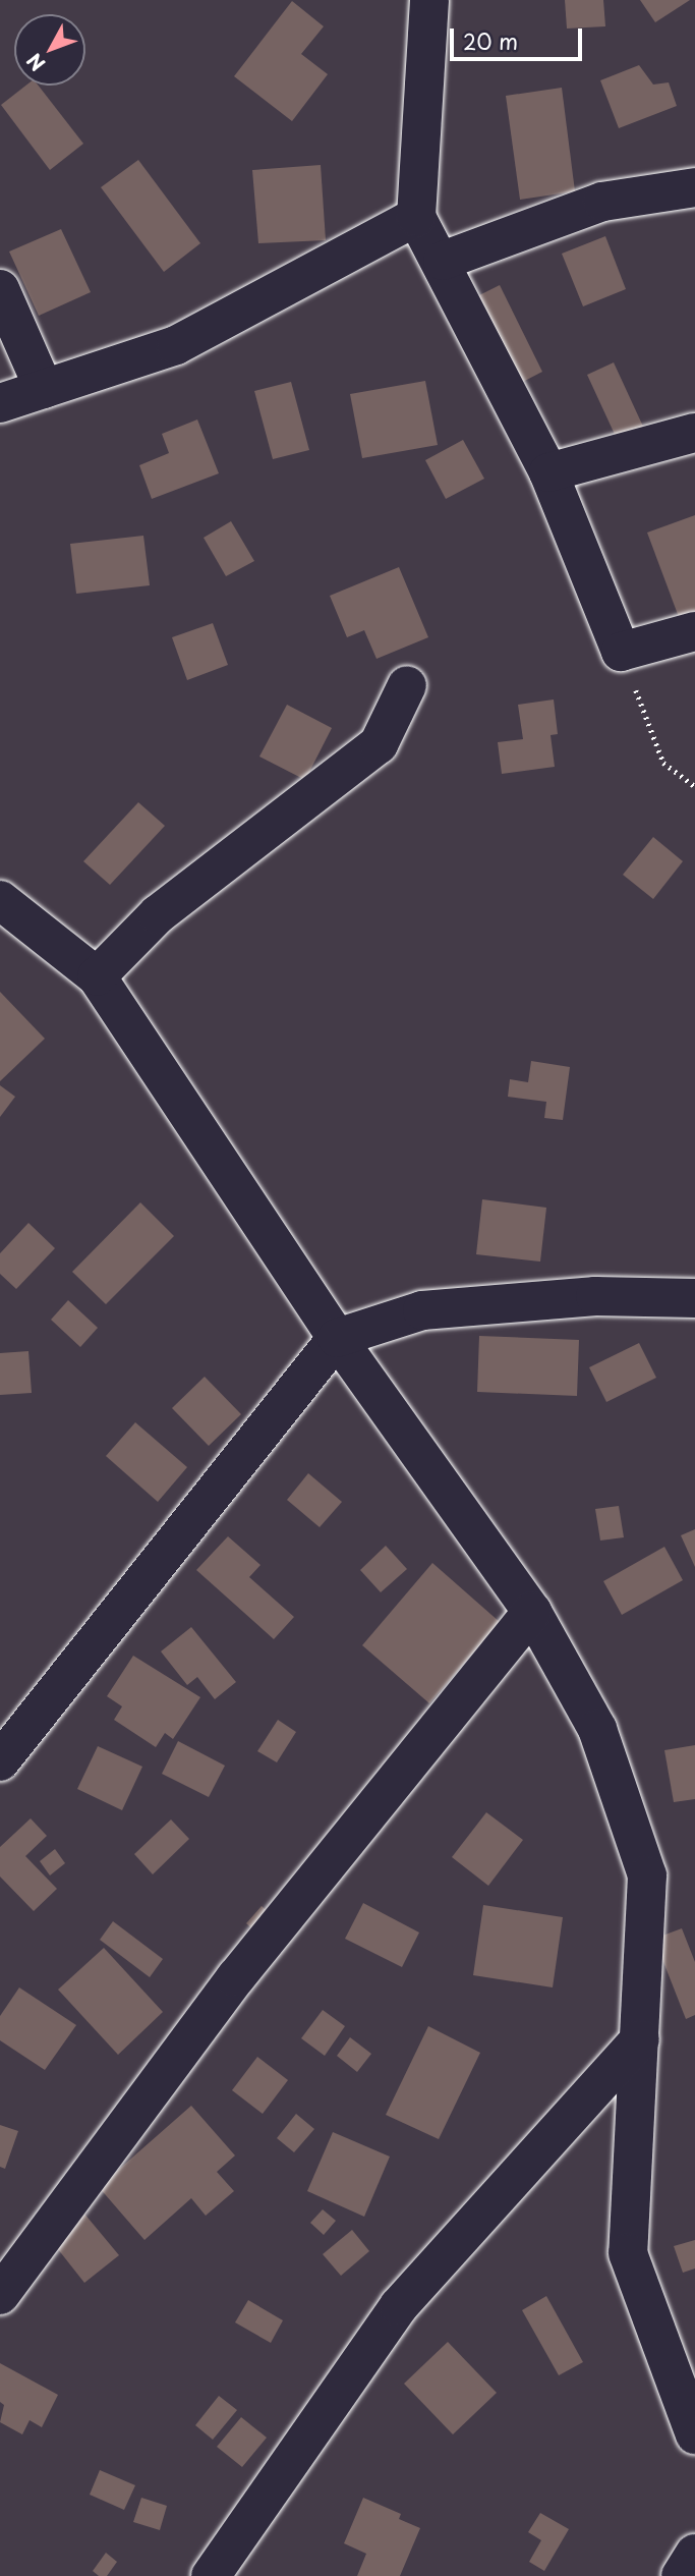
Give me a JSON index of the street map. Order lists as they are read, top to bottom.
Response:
{
  "scale_bar": "20 m",
  "north": "bottom left"
}
